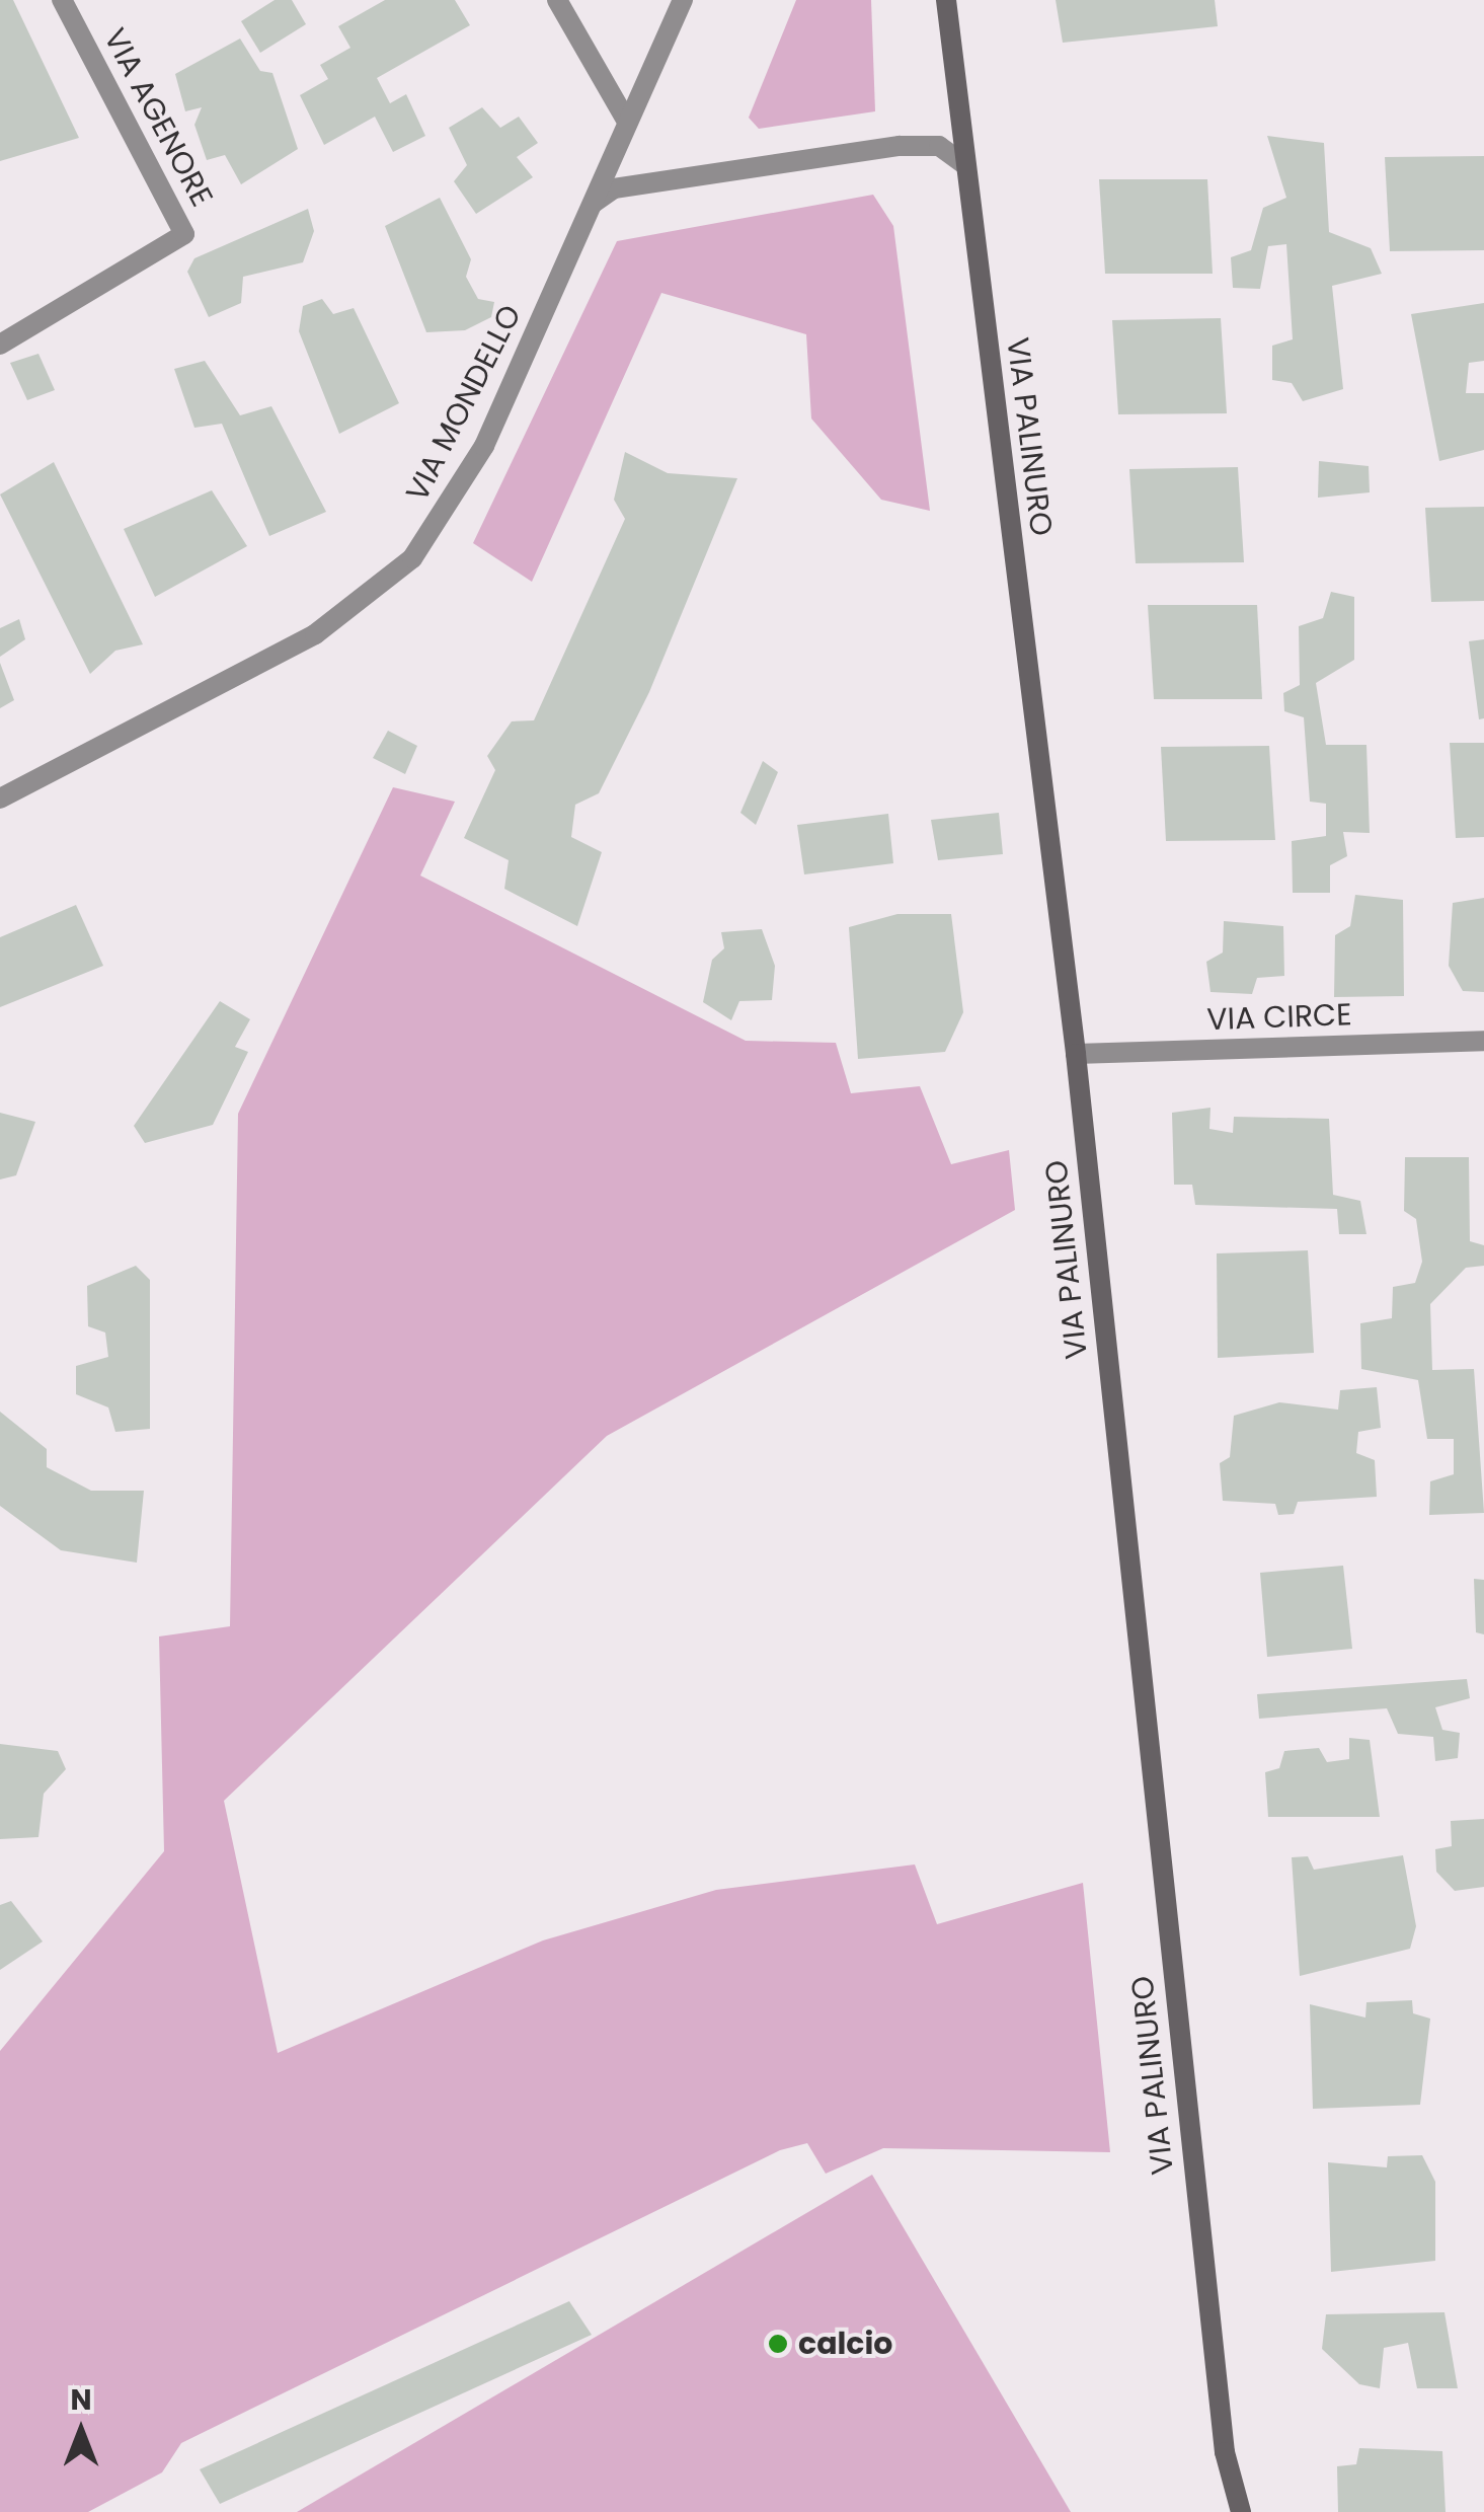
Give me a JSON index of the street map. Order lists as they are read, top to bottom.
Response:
{
  "streets": {
    "main road": ["VIA PALINURO"],
    "street": ["VIA AGENORE", "VIA MONDELLO", "VIA CIRCE"]
  },
  "crossings": [
    ["VIA PALINURO", "VIA CIRCE"]
  ],
  "places": ["calcio"],
  "north": "top"
}
